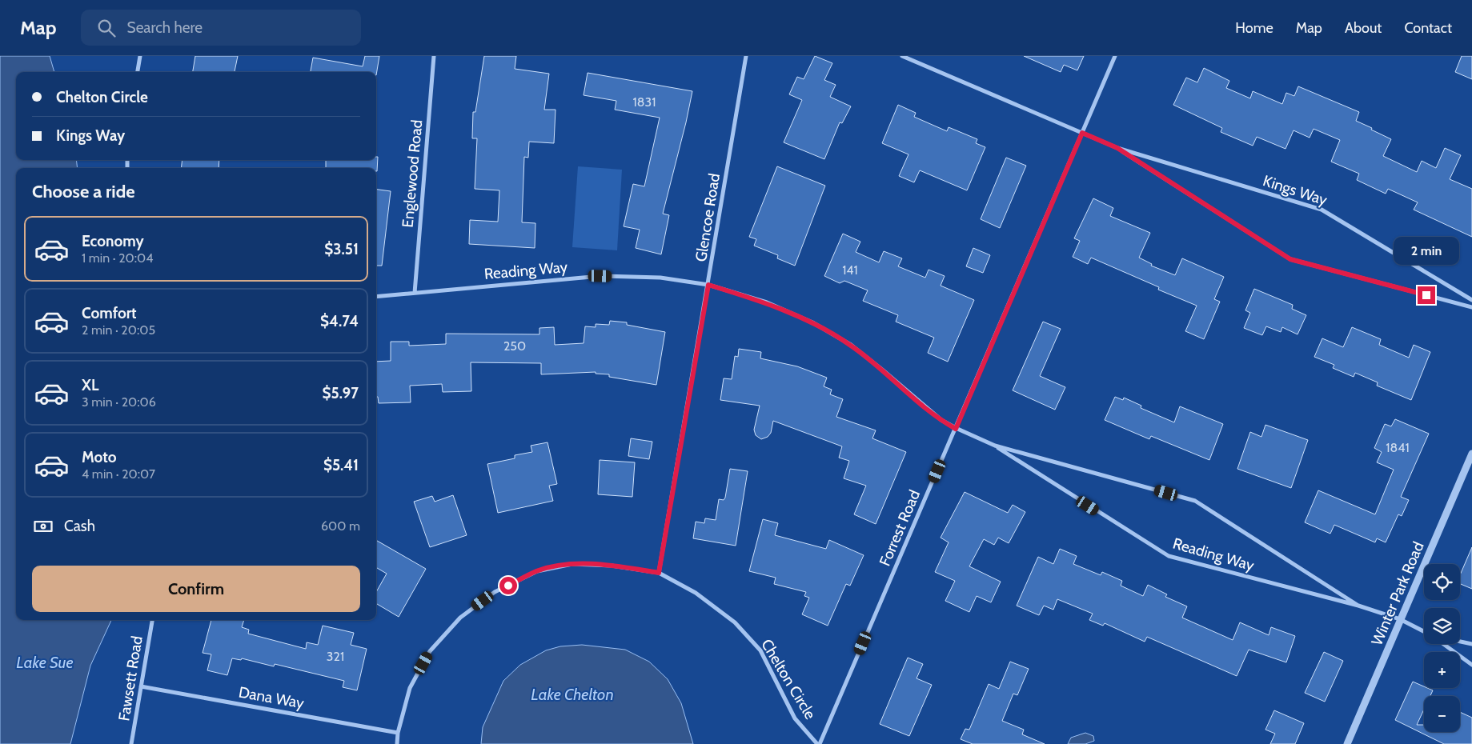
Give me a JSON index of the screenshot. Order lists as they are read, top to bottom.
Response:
{
  "streets": {
    "street": [
      "Englewood Road",
      "Kings Way",
      "Glencoe Road",
      "Reading Way",
      "Forrest Road",
      "Winter Park Road",
      "Fawsett Road",
      "Chelton Circle",
      "Dana Way"
    ]
  },
  "crossings": [
    ["Englewood Road", "Reading Way"],
    ["Kings Way", "Forrest Road"],
    ["Glencoe Road", "Reading Way"],
    ["Glencoe Road", "Chelton Circle"],
    ["Reading Way", "Forrest Road"],
    ["Reading Way", "Winter Park Road"],
    ["Forrest Road", "Chelton Circle"],
    ["Fawsett Road", "Dana Way"],
    ["Chelton Circle", "Dana Way"]
  ],
  "water": ["Lake Sue", "Lake Chelton"],
  "house_numbers": [
    "1831",
    "141",
    "250",
    "1841",
    "321"
  ],
  "page": {
    "header": "Map",
    "search": "Search here",
    "nav": [
      "Home",
      "Map",
      "About",
      "Contact"
    ],
    "banner": ["Chelton Circle", "Kings Way"],
    "heading": "Choose a ride",
    "list": [
      {
        "name": "Economy",
        "note": "1 min · 20:04",
        "value": "$3.51"
      },
      {
        "name": "Comfort",
        "note": "2 min · 20:05",
        "value": "$4.74"
      },
      {
        "name": "XL",
        "note": "3 min · 20:06",
        "value": "$5.97"
      },
      {
        "name": "Moto",
        "note": "4 min · 20:07",
        "value": "$5.41"
      }
    ],
    "bubble": "2 min",
    "pay": ["Cash", "600 m"],
    "buttons": "Confirm",
    "map_buttons": ["+", "−"]
  }
}
